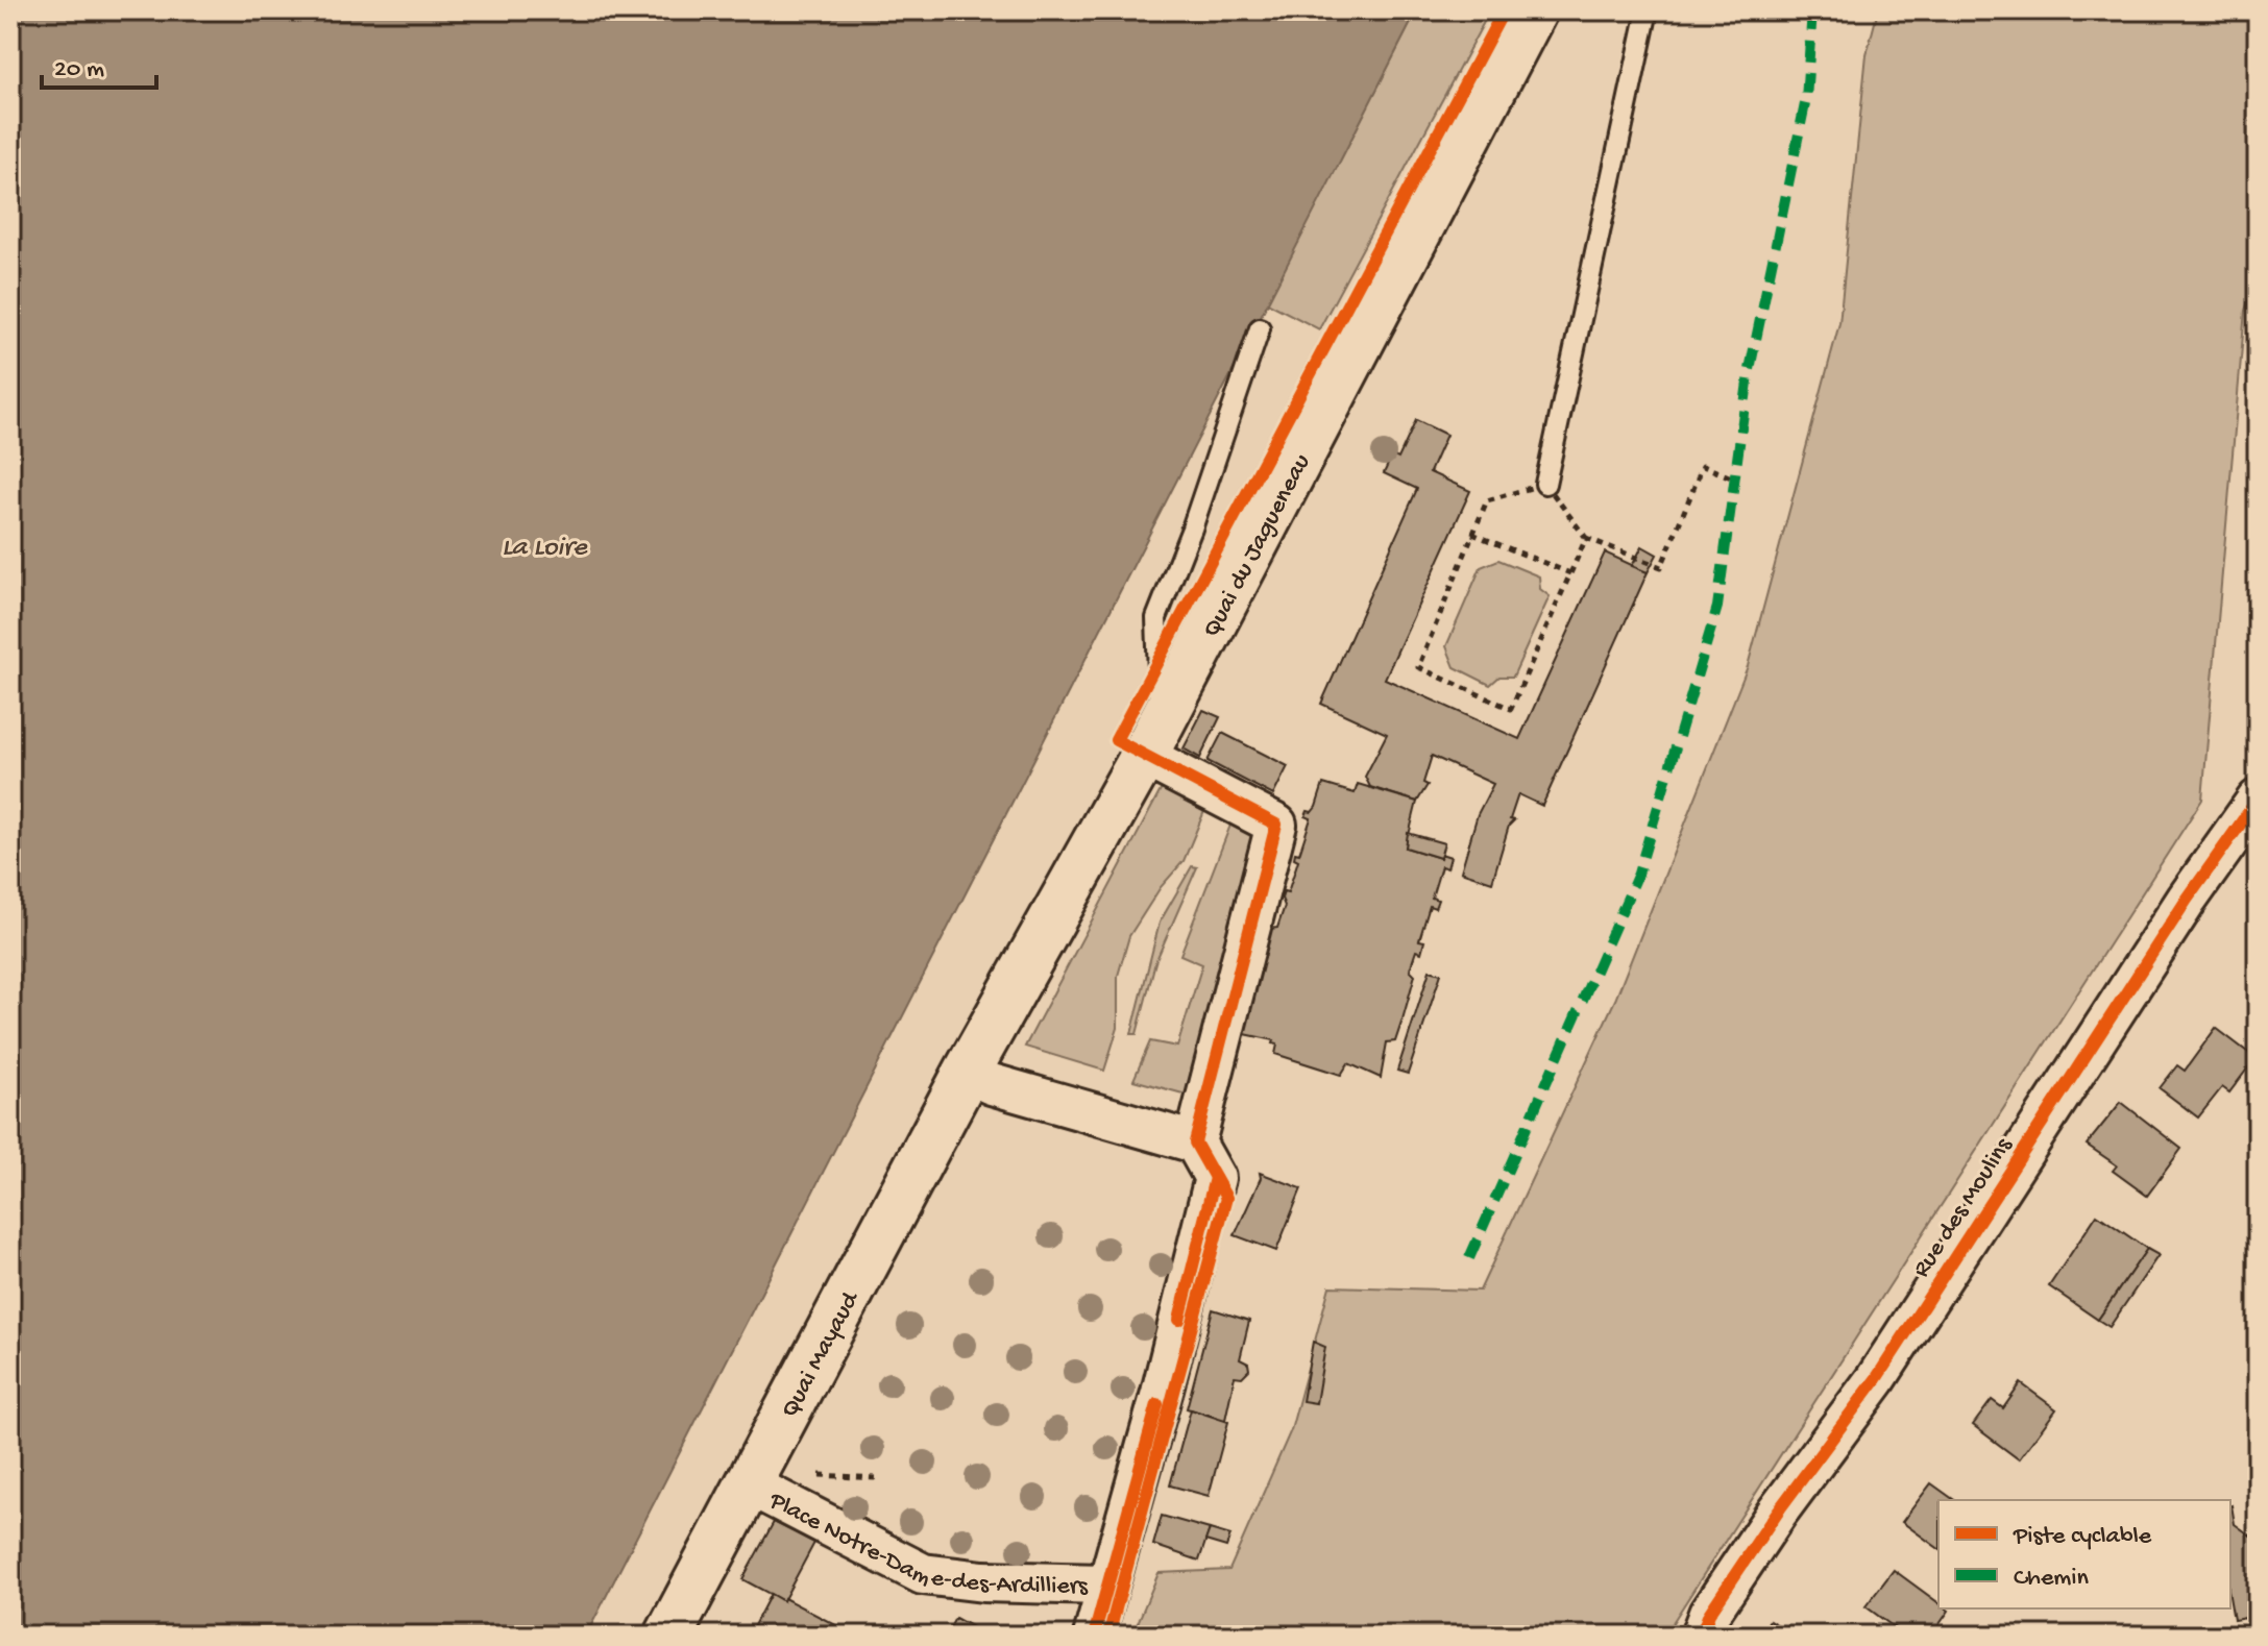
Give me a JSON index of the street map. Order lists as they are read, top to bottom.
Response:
{
  "streets": {
    "main road": ["Quai du Jagueneau", "Quai Mayaud"],
    "street": ["Rue des Moulins", "Place Notre-Dame-des-Ardilliers"]
  },
  "crossings": [
    ["Quai du Jagueneau", "Quai Mayaud"],
    ["Quai Mayaud", "Place Notre-Dame-des-Ardilliers"]
  ],
  "water": ["La Loire"],
  "legend": ["Piste cyclable", "Chemin"],
  "scale_bar": "20 m"
}
